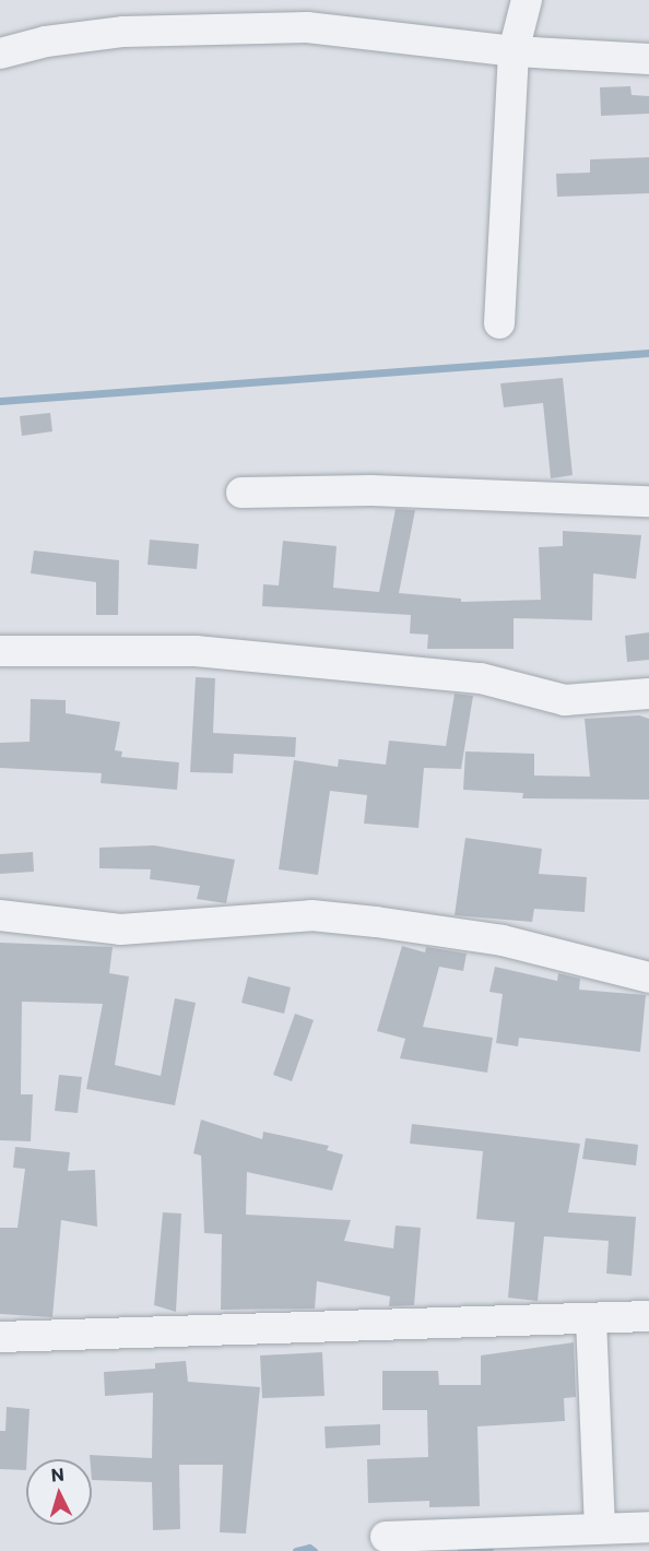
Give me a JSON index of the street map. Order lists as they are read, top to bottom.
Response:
{
  "north": "top"
}
